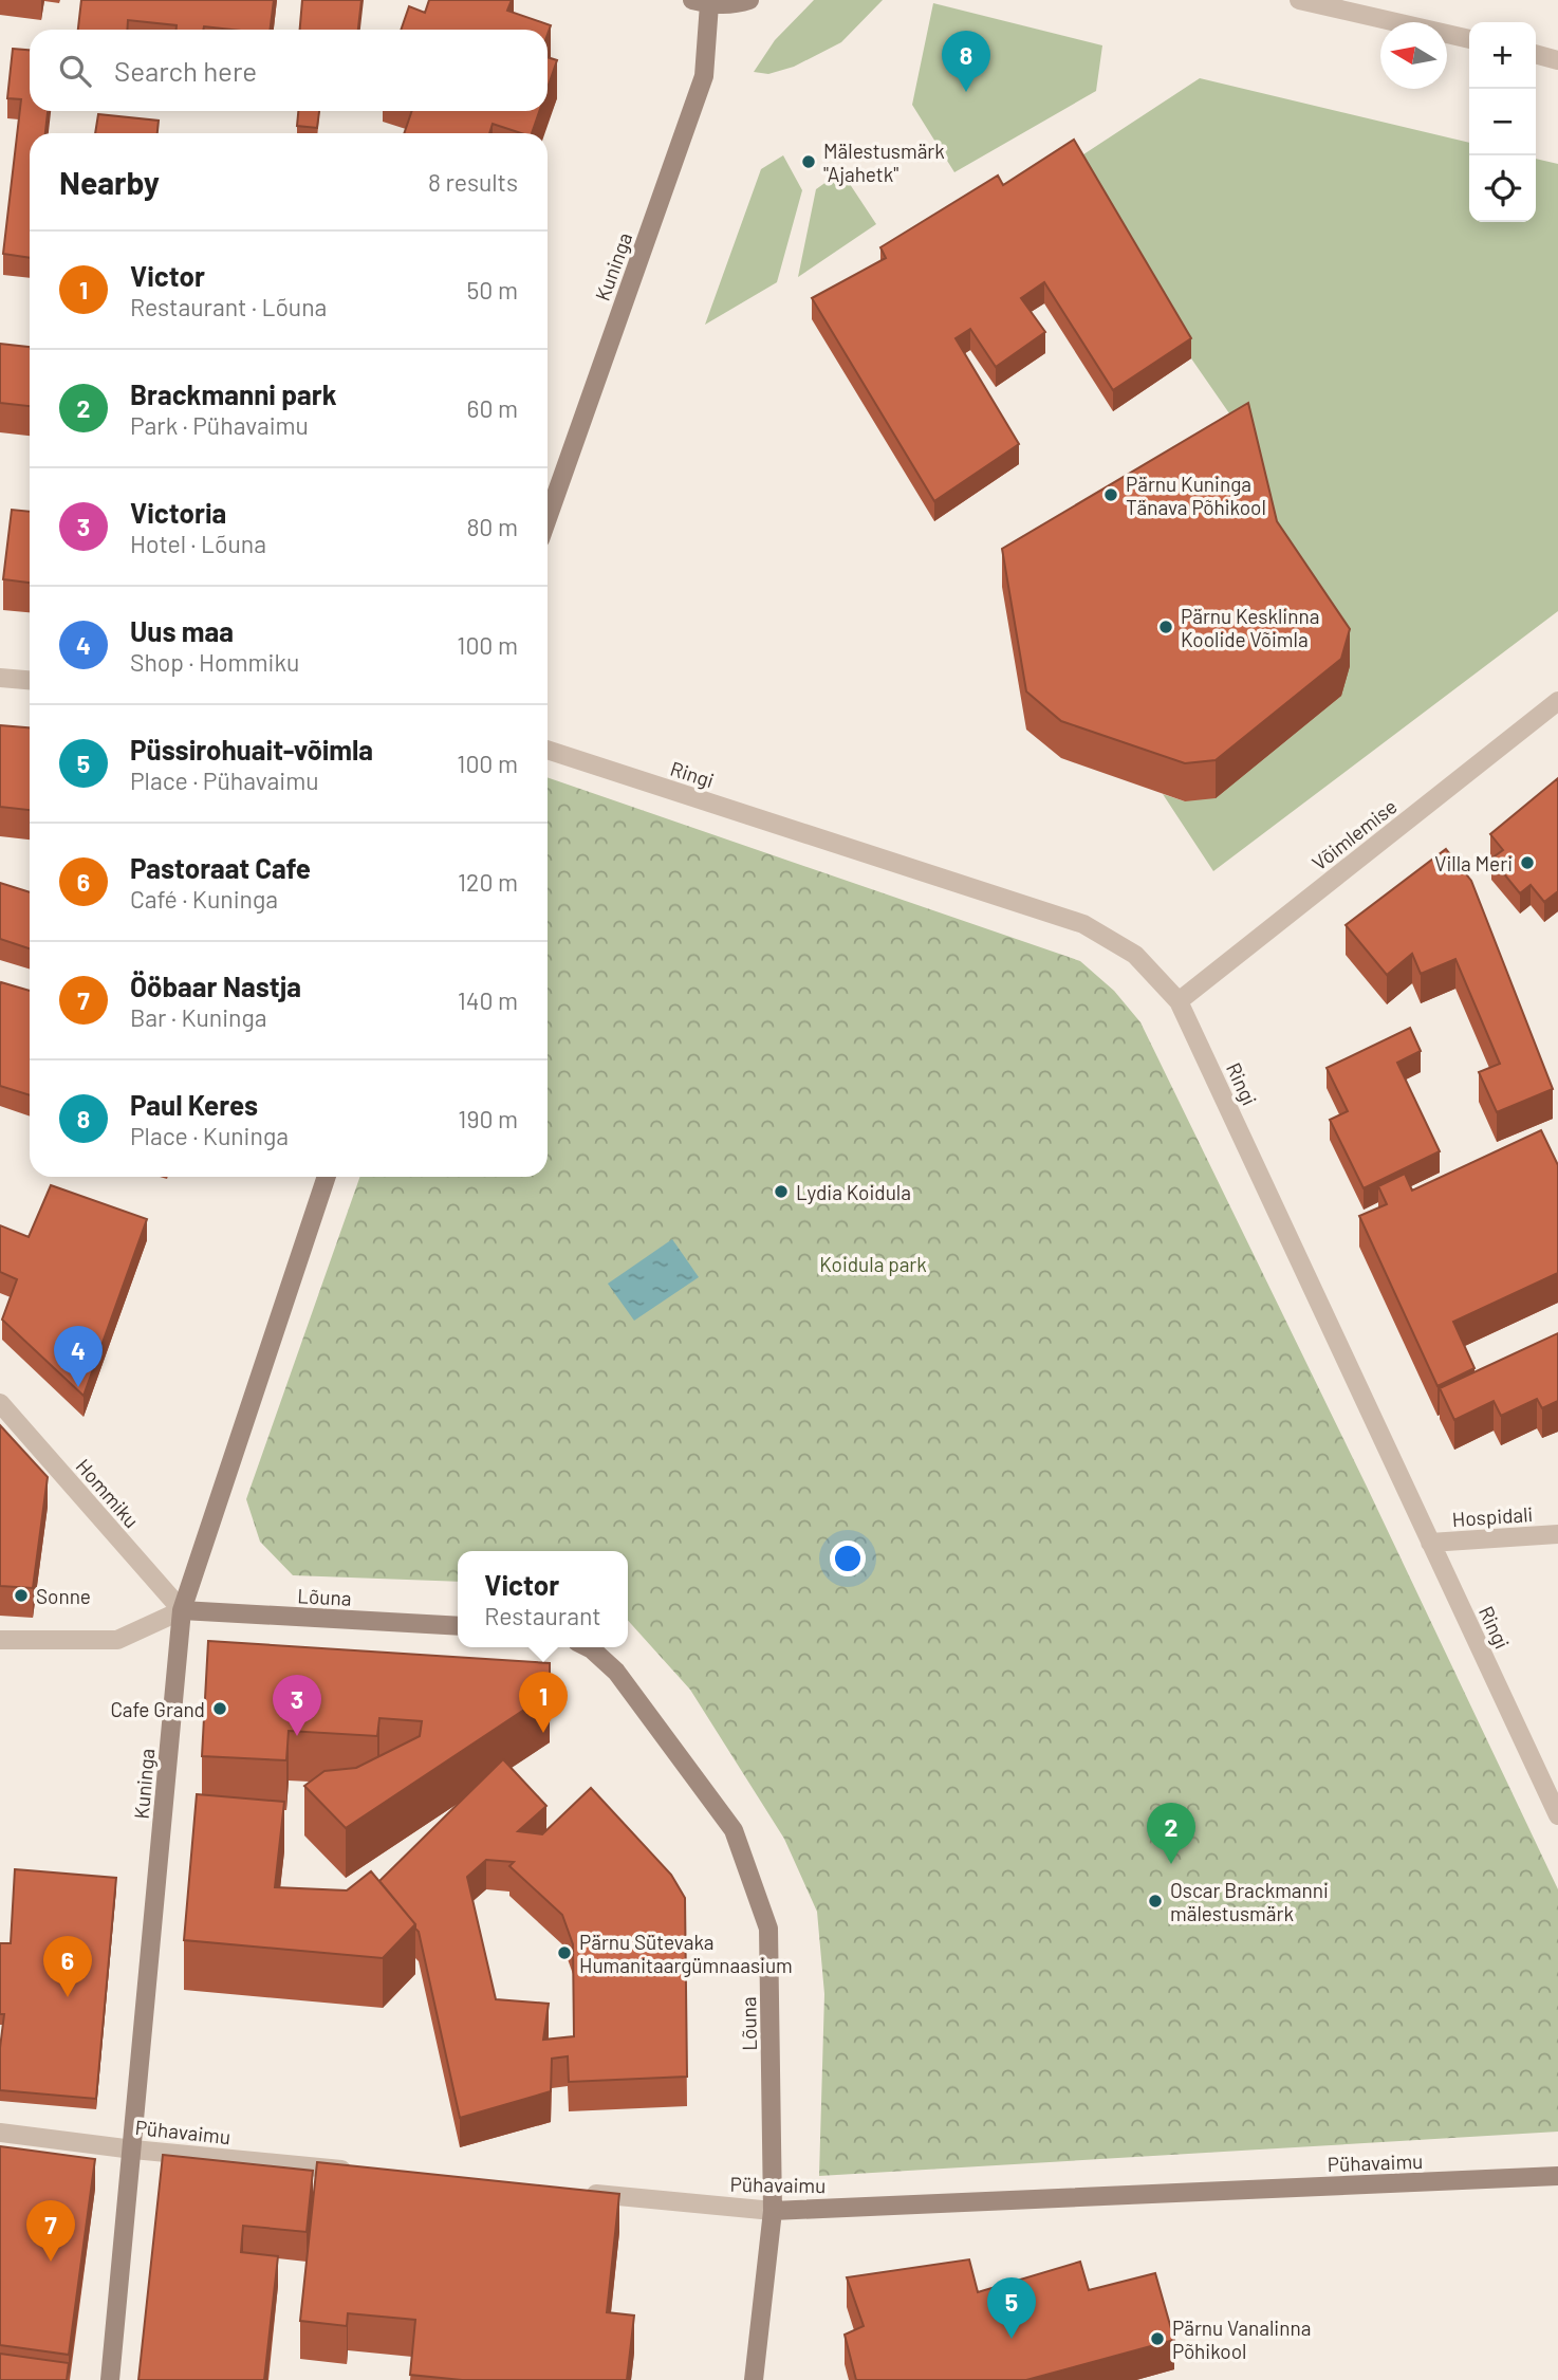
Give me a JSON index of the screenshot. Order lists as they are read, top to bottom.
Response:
{
  "streets": {
    "street": [
      "Kuninga",
      "Ringi",
      "Võimlemise",
      "Hommiku",
      "Hospidali",
      "Lõuna",
      "Pühavaimu"
    ]
  },
  "crossings": [
    ["Kuninga", "Hommiku"],
    ["Kuninga", "Lõuna"],
    ["Kuninga", "Pühavaimu"],
    ["Ringi", "Võimlemise"],
    ["Ringi", "Hospidali"],
    ["Hommiku", "Lõuna"],
    ["Lõuna", "Pühavaimu"]
  ],
  "parks": ["Koidula park"],
  "places": [
    "Mälestusmärk \"Ajahetk\"",
    "Pärnu Kuninga Tänava Põhikool",
    "Pärnu Kesklinna Koolide Võimla",
    "Villa Meri",
    "Lydia Koidula",
    "Sonne",
    "Cafe Grand",
    "Oscar Brackmanni mälestusmärk",
    "Pärnu Sütevaka Humanitaargümnaasium",
    "Pärnu Vanalinna Põhikool"
  ],
  "north": "left",
  "page": {
    "map_buttons": ["+", "−"],
    "search": "Search here",
    "pins": [
      "8",
      "4",
      "1",
      "3",
      "2",
      "6",
      "7",
      "5"
    ],
    "heading": ["Nearby", "8 results"],
    "list": [
      {
        "mark": "1",
        "name": "Victor",
        "note": "Restaurant · Lõuna",
        "value": "50 m"
      },
      {
        "mark": "2",
        "name": "Brackmanni park",
        "note": "Park · Pühavaimu",
        "value": "60 m"
      },
      {
        "mark": "3",
        "name": "Victoria",
        "note": "Hotel · Lõuna",
        "value": "80 m"
      },
      {
        "mark": "4",
        "name": "Uus maa",
        "note": "Shop · Hommiku",
        "value": "100 m"
      },
      {
        "mark": "5",
        "name": "Püssirohuait-võimla",
        "note": "Place · Pühavaimu",
        "value": "100 m"
      },
      {
        "mark": "6",
        "name": "Pastoraat Cafe",
        "note": "Café · Kuninga",
        "value": "120 m"
      },
      {
        "mark": "7",
        "name": "Ööbaar Nastja",
        "note": "Bar · Kuninga",
        "value": "140 m"
      },
      {
        "mark": "8",
        "name": "Paul Keres",
        "note": "Place · Kuninga",
        "value": "190 m"
      }
    ],
    "popup": ["Victor", "Restaurant"]
  }
}
